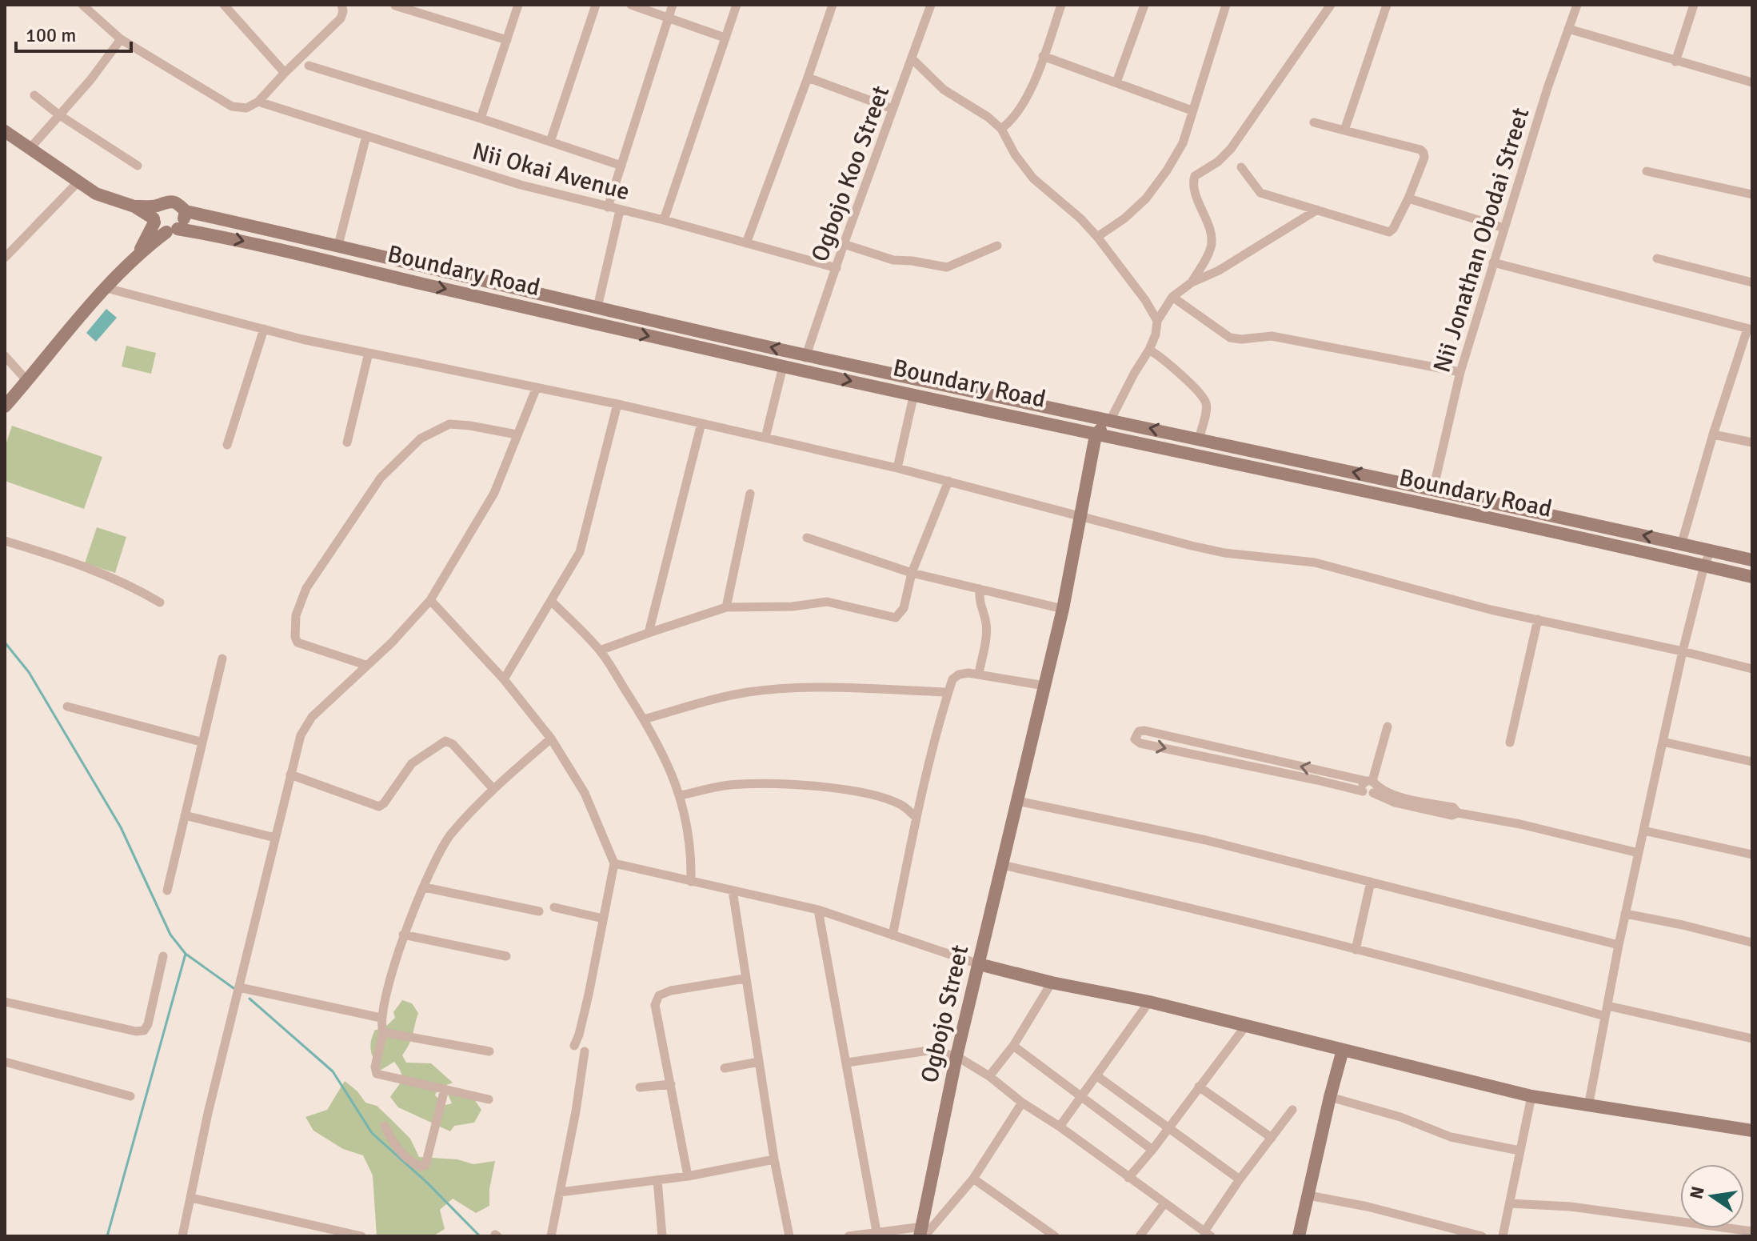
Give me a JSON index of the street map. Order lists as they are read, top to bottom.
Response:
{
  "streets": {
    "main road": ["Boundary Road", "Ogbojo Street"],
    "street": ["Nii Okai Avenue", "Ogbojo Koo Street", "Nii Jonathan Obodai Street"]
  },
  "crossings": [
    ["Nii Okai Avenue", "Ogbojo Koo Street"],
    ["Ogbojo Koo Street", "Boundary Road"],
    ["Nii Jonathan Obodai Street", "Boundary Road"],
    ["Boundary Road", "Ogbojo Street"]
  ],
  "scale_bar": "100 m",
  "north": "left"
}
